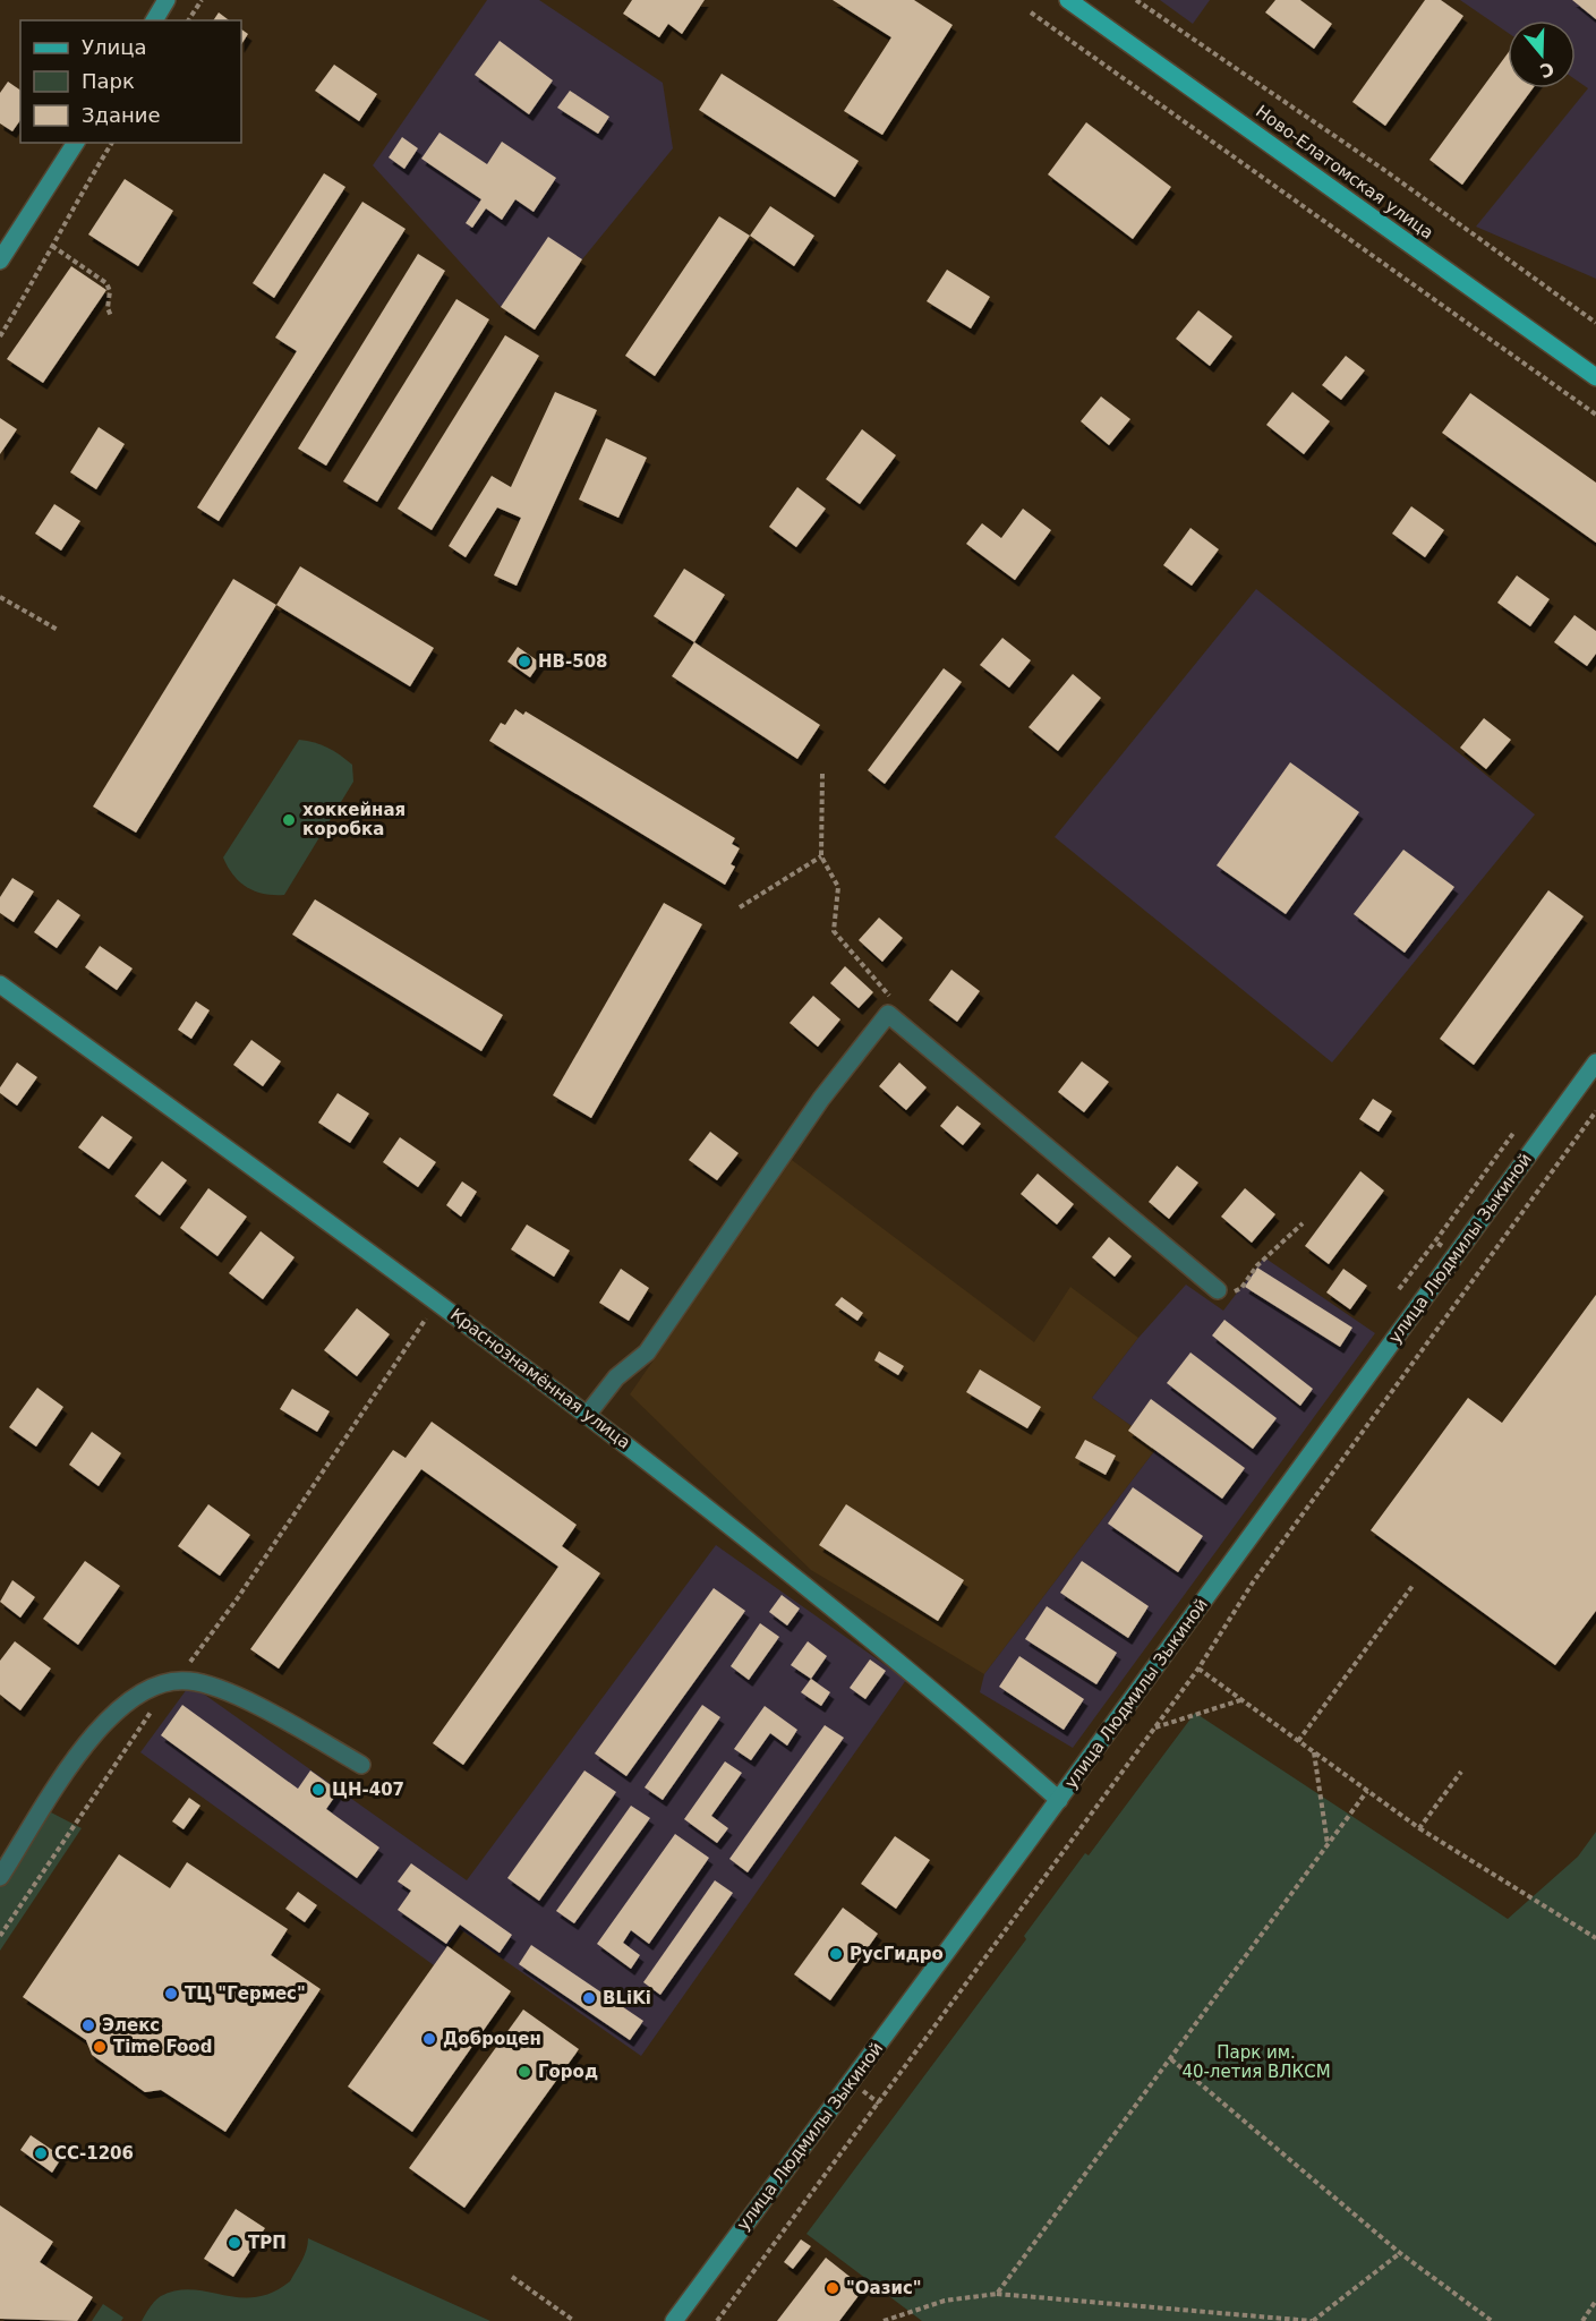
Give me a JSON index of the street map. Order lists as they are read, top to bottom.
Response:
{
  "streets": {
    "main road": ["Ново-Елатомская улица"],
    "street": ["улица Людмилы Зыкиной", "Краснознамённая улица"]
  },
  "crossings": [
    ["улица Людмилы Зыкиной", "Краснознамённая улица"]
  ],
  "parks": ["Парк им. 40-летия ВЛКСМ"],
  "places": [
    "НВ-508",
    "хоккейная коробка",
    "ЦН-407",
    "РусГидро",
    "ТЦ \"Гермес\"",
    "BLiKi",
    "Элекс",
    "Доброцен",
    "Time Food",
    "Город",
    "СС-1206",
    "ТРП",
    "\"Оазис\""
  ],
  "legend": ["Улица", "Парк", "Здание"],
  "north": "bottom"
}
